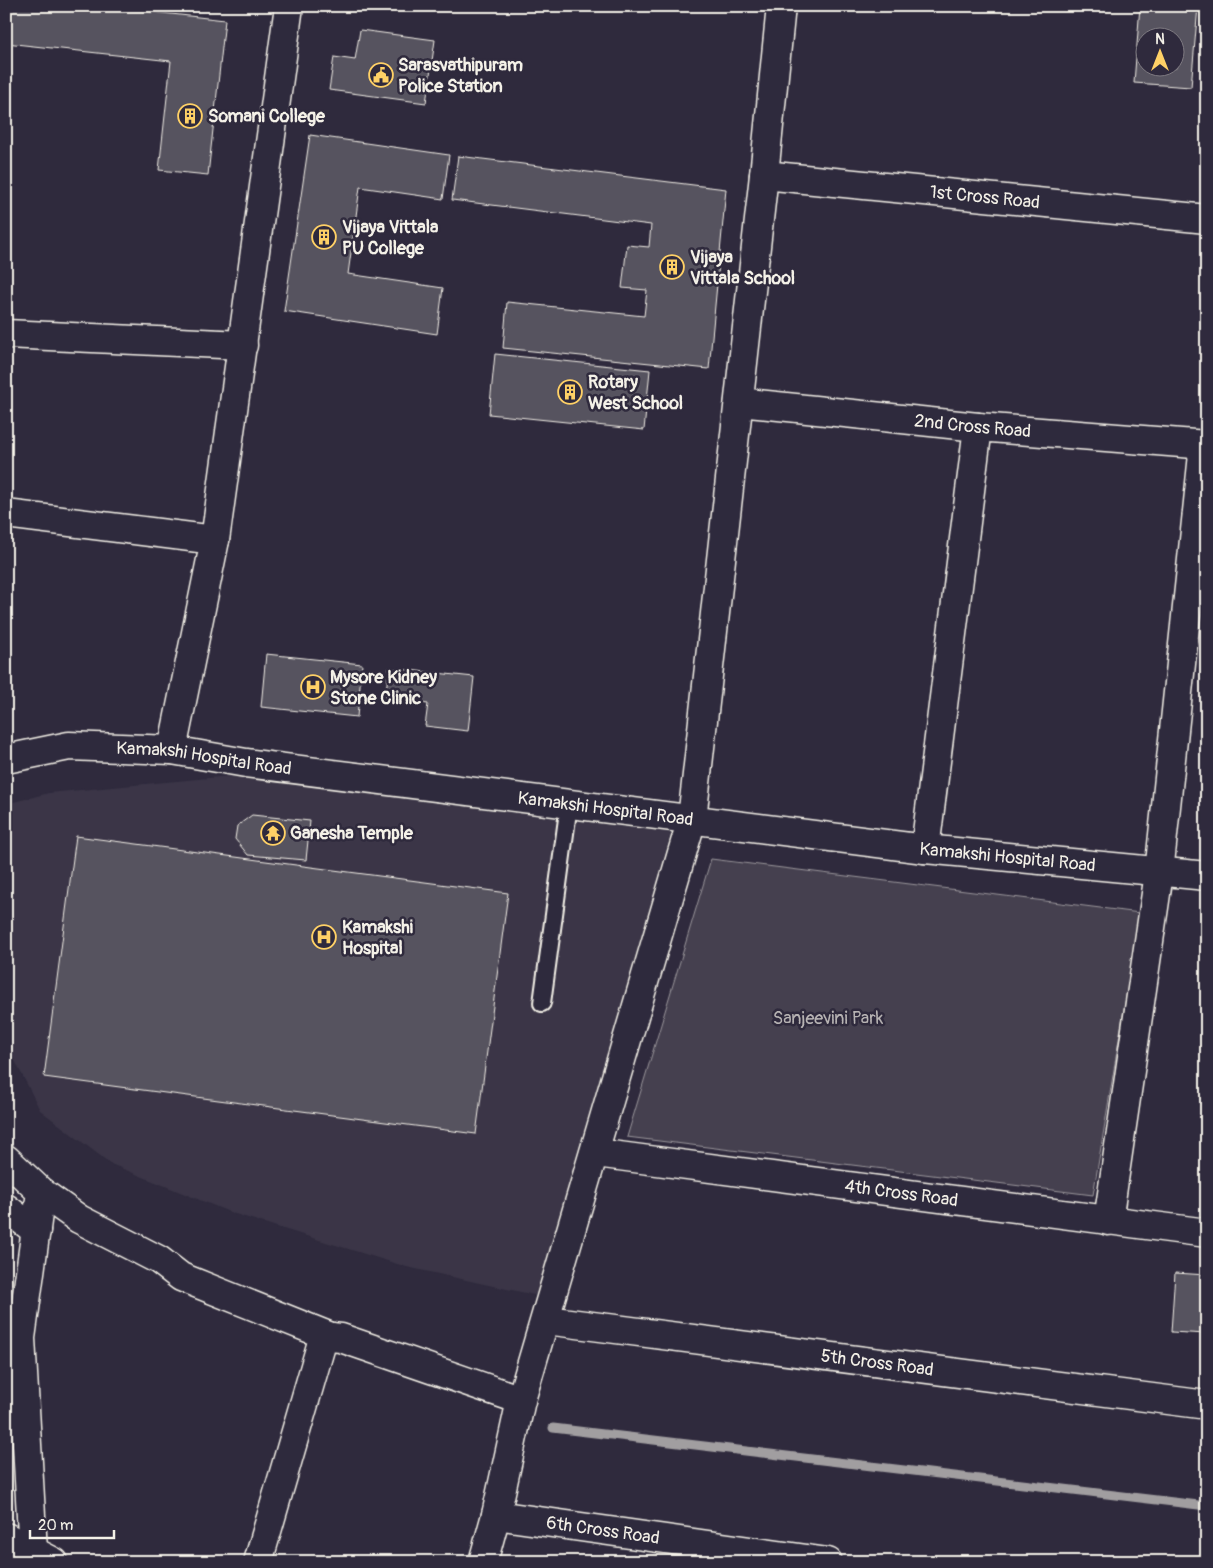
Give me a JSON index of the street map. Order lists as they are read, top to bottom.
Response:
{
  "streets": {
    "street": [
      "1st Cross Road",
      "2nd Cross Road",
      "Kamakshi Hospital Road",
      "4th Cross Road",
      "5th Cross Road",
      "6th Cross Road"
    ]
  },
  "parks": ["Sanjeevini Park"],
  "places": {
    "public building": ["Sarasvathipuram Police Station"],
    "building": [
      "Somani College",
      "Vijaya Vittala PU College",
      "Vijaya Vittala School",
      "Rotary West School"
    ],
    "hospital": ["Mysore Kidney Stone Clinic", "Kamakshi Hospital"],
    "temple": ["Ganesha Temple"]
  },
  "scale_bar": "20 m",
  "north": "top"
}
